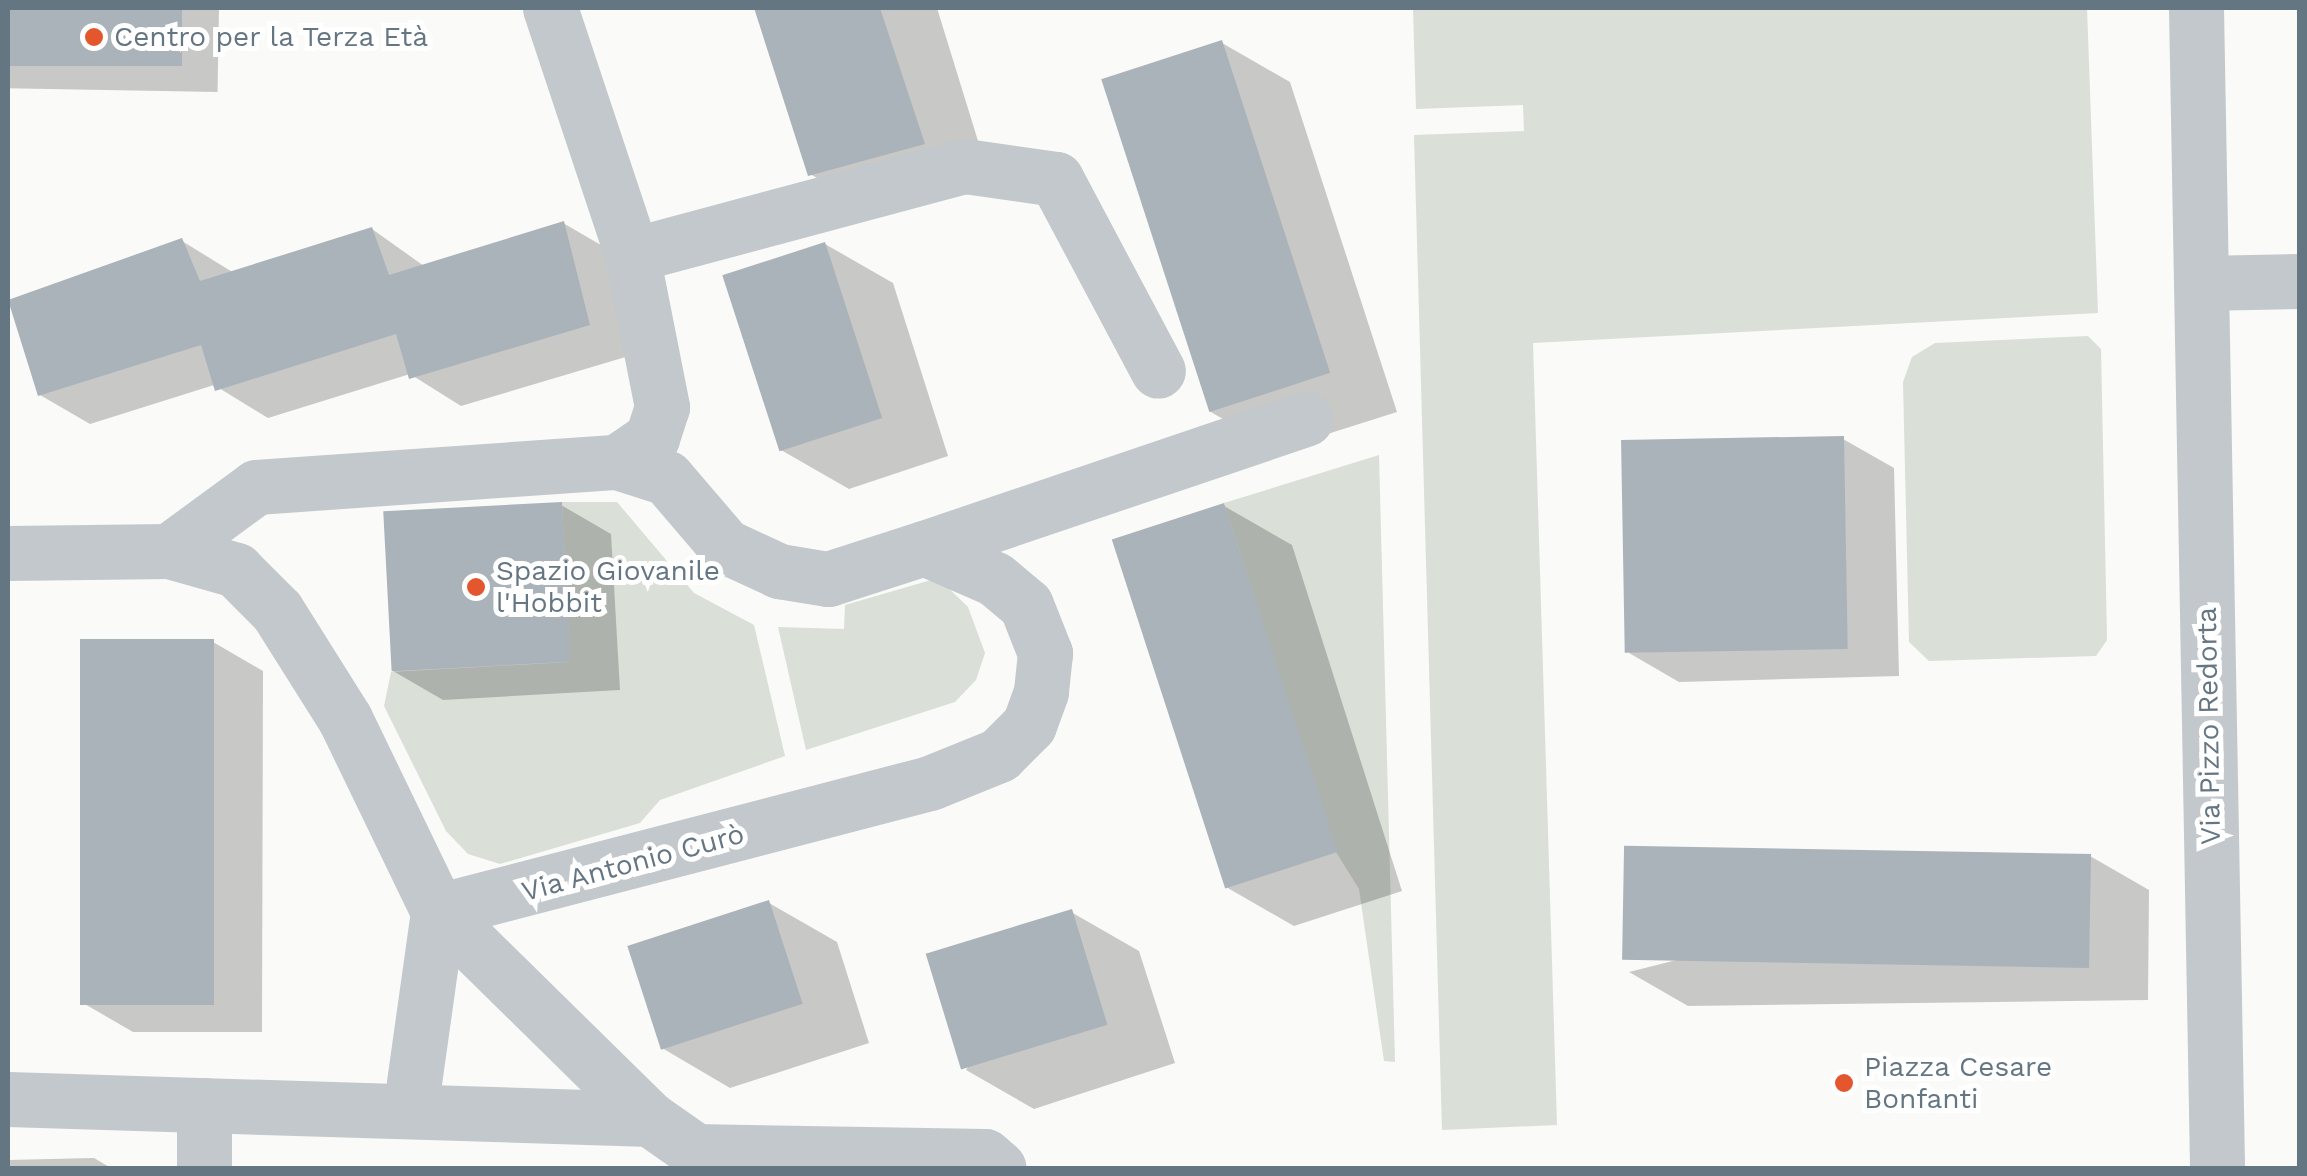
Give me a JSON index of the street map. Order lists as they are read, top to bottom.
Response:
{
  "streets": {
    "street": ["Via Pizzo Redorta", "Via Antonio Curò"]
  },
  "places": ["Centro per la Terza Età", "Spazio Giovanile l'Hobbit", "Piazza Cesare Bonfanti"]
}
